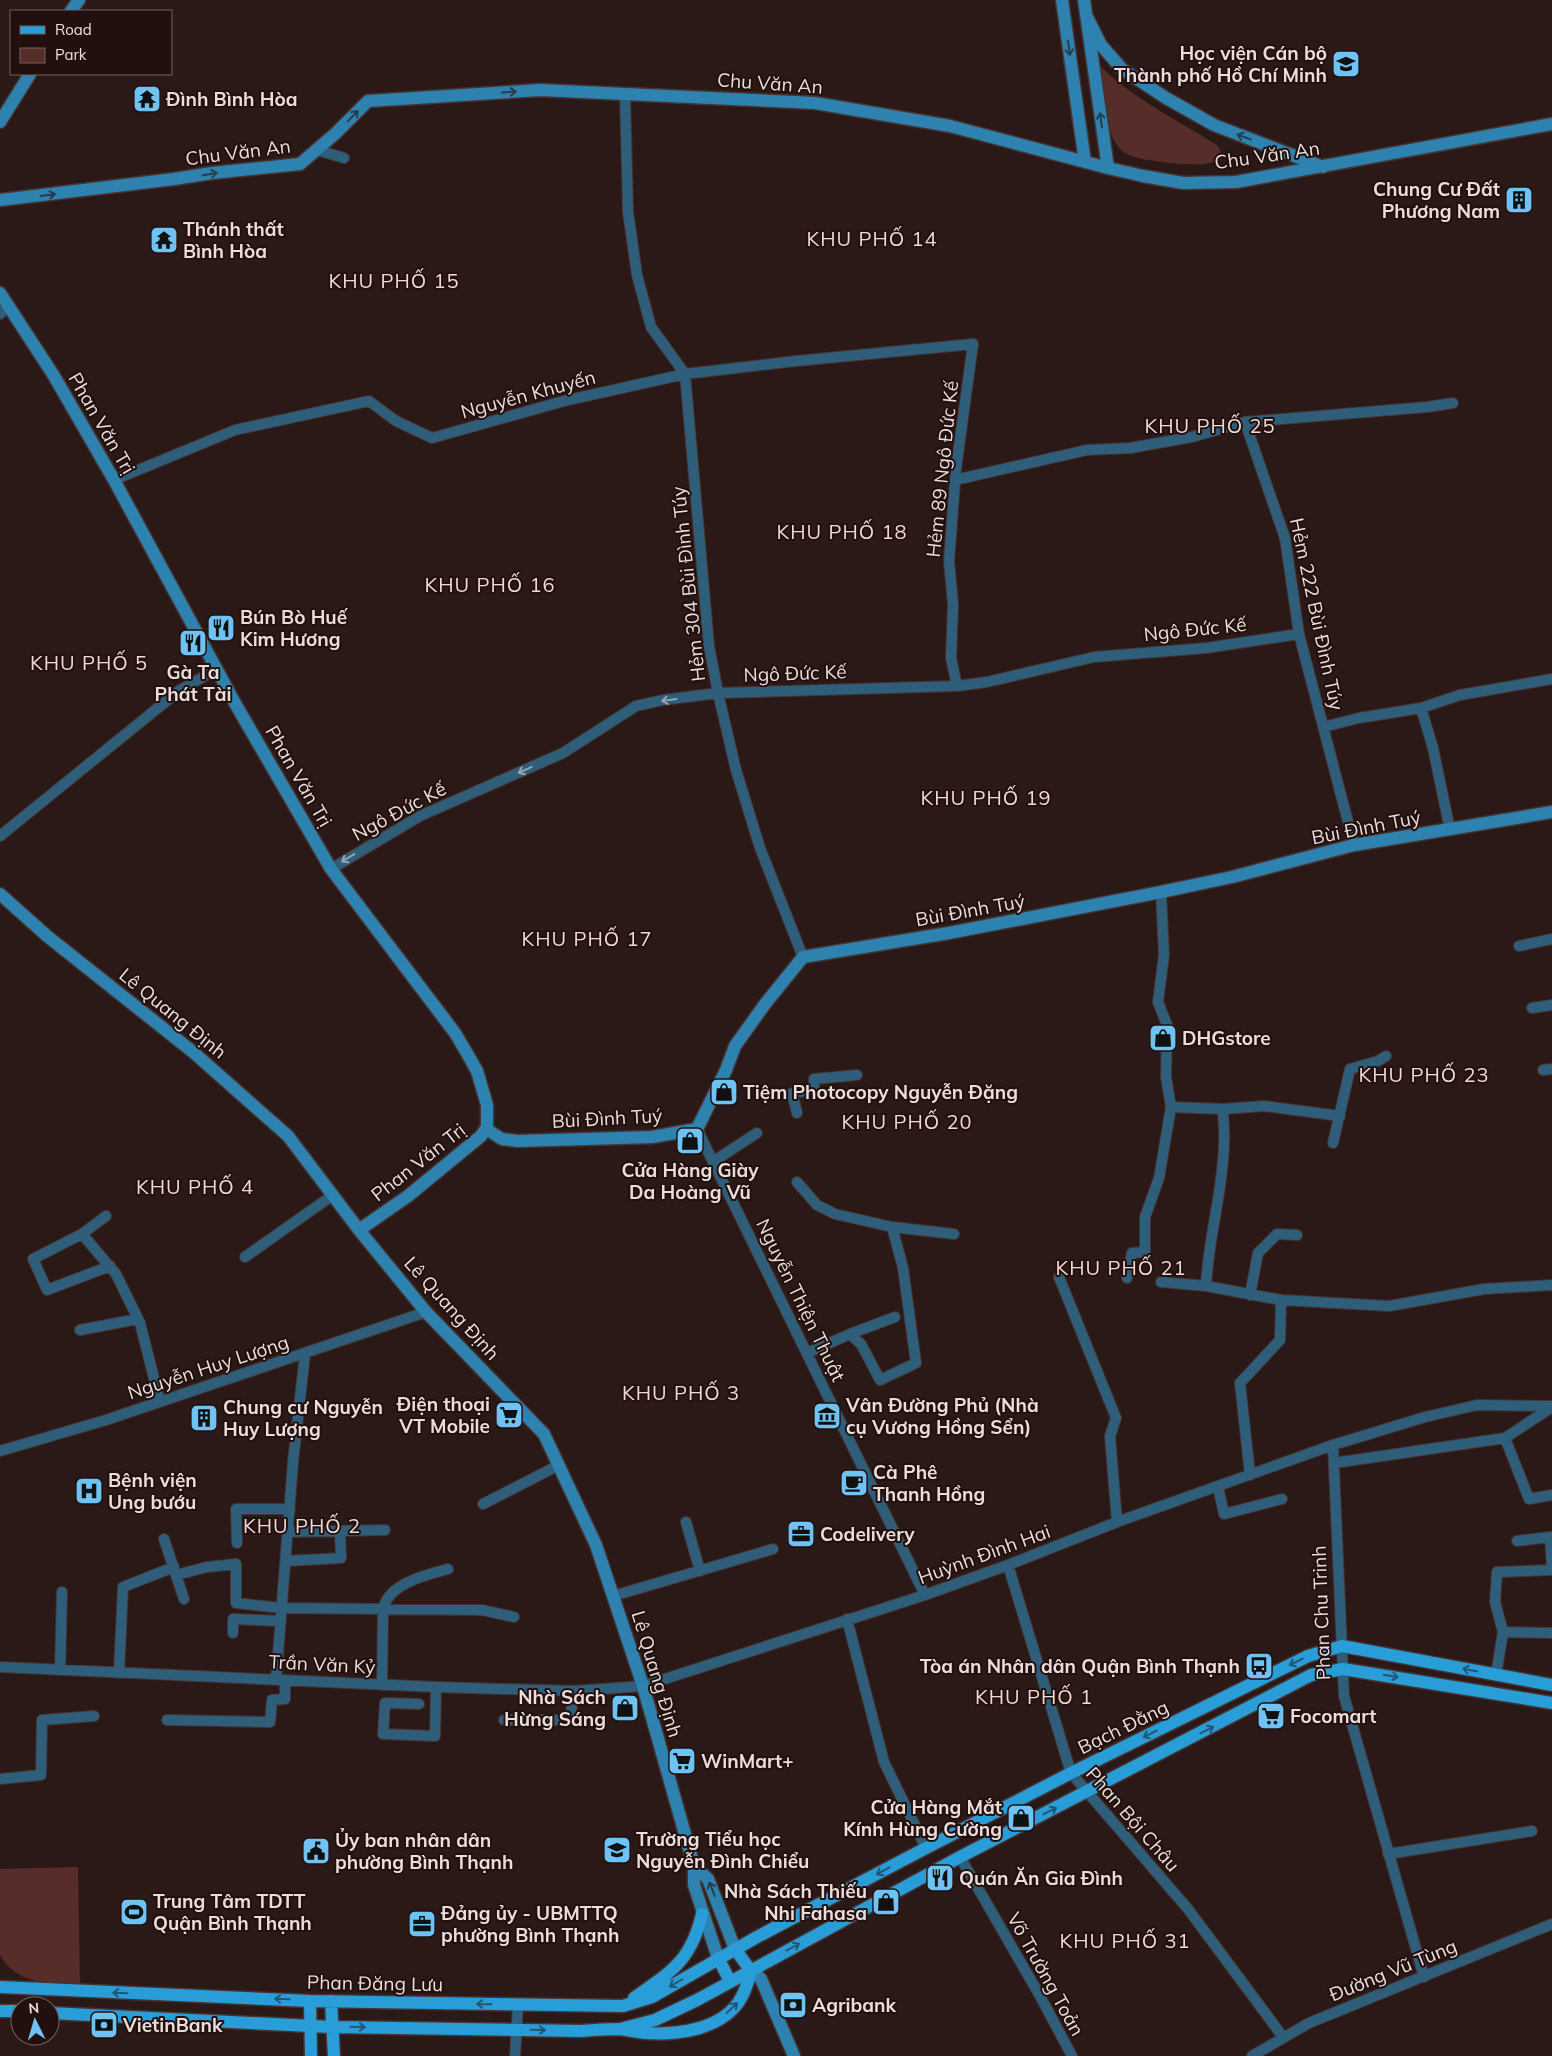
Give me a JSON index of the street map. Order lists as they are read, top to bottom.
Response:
{
  "streets": {
    "main road": ["Bạch Đằng", "Phan Đăng Lưu"],
    "street": [
      "Chu Văn An",
      "Nguyễn Khuyến",
      "Phan Văn Trị",
      "Hẻm 89 Ngô Đức Kế",
      "Hẻm 304 Bùi Đình Túy",
      "Hẻm 222 Bùi Đình Túy",
      "Ngô Đức Kế",
      "Bùi Đình Tuý",
      "Lê Quang Định",
      "Nguyễn Thiện Thuật",
      "Nguyễn Huy Lượng",
      "Huỳnh Đình Hai",
      "Phan Chu Trinh",
      "Trần Văn Kỷ",
      "Phan Bội Châu",
      "Đường Vũ Tùng",
      "Võ Trường Toản"
    ]
  },
  "crossings": [
    ["Nguyễn Khuyến", "Phan Văn Trị"],
    ["Nguyễn Khuyến", "Hẻm 89 Ngô Đức Kế"],
    ["Nguyễn Khuyến", "Hẻm 304 Bùi Đình Túy"],
    ["Phan Văn Trị", "Ngô Đức Kế"],
    ["Phan Văn Trị", "Bùi Đình Tuý"],
    ["Phan Văn Trị", "Lê Quang Định"],
    ["Hẻm 89 Ngô Đức Kế", "Ngô Đức Kế"],
    ["Hẻm 304 Bùi Đình Túy", "Ngô Đức Kế"],
    ["Hẻm 304 Bùi Đình Túy", "Bùi Đình Tuý"],
    ["Hẻm 222 Bùi Đình Túy", "Ngô Đức Kế"],
    ["Hẻm 222 Bùi Đình Túy", "Bùi Đình Tuý"],
    ["Bùi Đình Tuý", "Nguyễn Thiện Thuật"],
    ["Lê Quang Định", "Nguyễn Huy Lượng"],
    ["Lê Quang Định", "Huỳnh Đình Hai"],
    ["Lê Quang Định", "Trần Văn Kỷ"],
    ["Lê Quang Định", "Bạch Đằng"],
    ["Lê Quang Định", "Phan Đăng Lưu"],
    ["Nguyễn Thiện Thuật", "Huỳnh Đình Hai"],
    ["Huỳnh Đình Hai", "Phan Chu Trinh"],
    ["Huỳnh Đình Hai", "Trần Văn Kỷ"],
    ["Huỳnh Đình Hai", "Phan Bội Châu"],
    ["Phan Chu Trinh", "Bạch Đằng"],
    ["Phan Chu Trinh", "Đường Vũ Tùng"],
    ["Bạch Đằng", "Phan Bội Châu"],
    ["Bạch Đằng", "Phan Đăng Lưu"],
    ["Phan Bội Châu", "Đường Vũ Tùng"]
  ],
  "one_way": ["Chu Văn An", "Ngô Đức Kế"],
  "districts": [
    "KHU PHỐ 14",
    "KHU PHỐ 15",
    "KHU PHỐ 25",
    "KHU PHỐ 18",
    "KHU PHỐ 16",
    "KHU PHỐ 5",
    "KHU PHỐ 19",
    "KHU PHỐ 17",
    "KHU PHỐ 23",
    "KHU PHỐ 20",
    "KHU PHỐ 4",
    "KHU PHỐ 21",
    "KHU PHỐ 3",
    "KHU PHỐ 2",
    "KHU PHỐ 1",
    "KHU PHỐ 31"
  ],
  "places": {
    "school or university": ["Học viện Cán bộ Thành phố Hồ Chí Minh", "Trường Tiểu học Nguyễn Đình Chiểu"],
    "temple": ["Đình Bình Hòa", "Thánh thất Bình Hòa"],
    "building": ["Chung Cư Đất Phương Nam", "Chung cư Nguyễn Huy Lượng"],
    "restaurant": ["Bún Bò Huế Kim Hương", "Gà Ta Phát Tài", "Quán Ăn Gia Đình"],
    "shop": [
      "DHGstore",
      "Tiệm Photocopy Nguyễn Đặng",
      "Cửa Hàng Giày Da Hoàng Vũ",
      "Nhà Sách Hừng Sáng",
      "Cửa Hàng Mắt Kính Hùng Cường",
      "Nhà Sách Thiếu Nhi Fahasa"
    ],
    "supermarket": ["Điện thoại VT Mobile", "Focomart", "WinMart+"],
    "museum": ["Vân Đường Phủ (Nhà cụ Vương Hồng Sển)"],
    "cafe": ["Cà Phê Thanh Hồng"],
    "hospital": ["Bệnh viện Ung bướu"],
    "office": ["Codelivery", "Đảng ủy - UBMTTQ phường Bình Thạnh"],
    "bus stop": ["Tòa án Nhân dân Quận Bình Thạnh"],
    "public building": ["Ủy ban nhân dân phường Bình Thạnh"],
    "sports": ["Trung Tâm TDTT Quận Bình Thạnh"],
    "bank": ["Agribank", "VietinBank"]
  },
  "legend": ["Road", "Park"],
  "north": "top"
}
